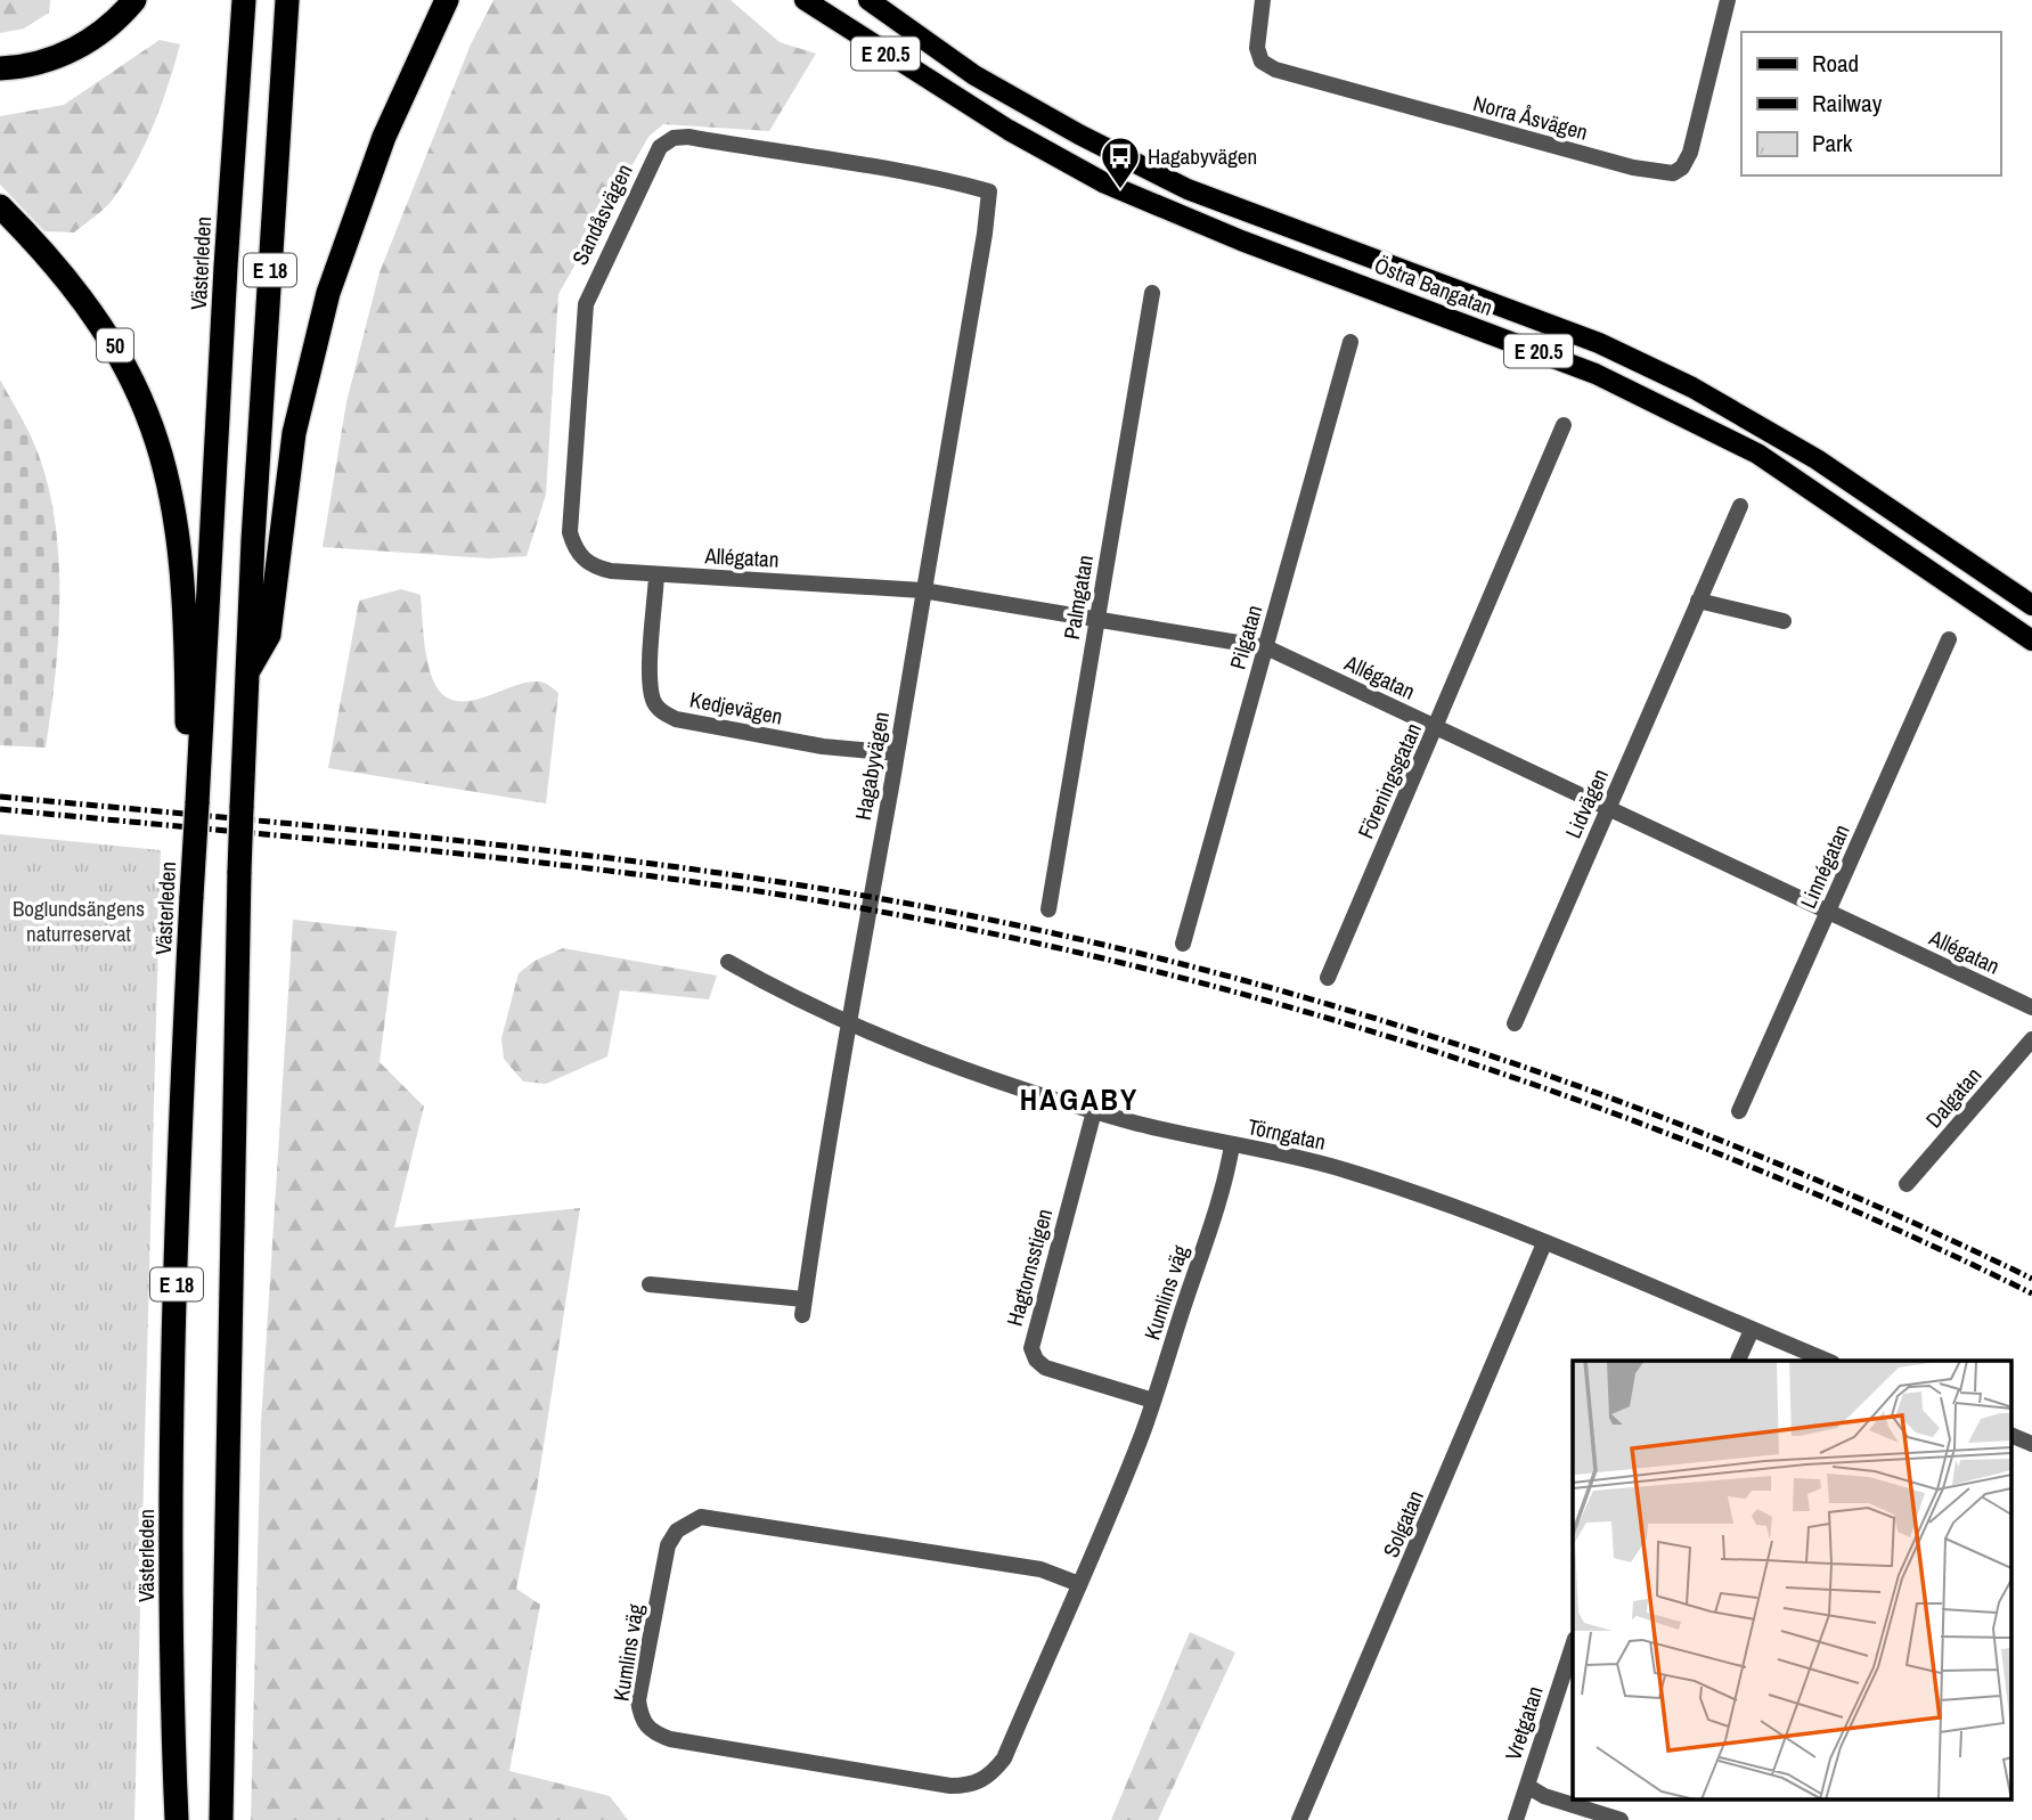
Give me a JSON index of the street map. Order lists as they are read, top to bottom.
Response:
{
  "streets": {
    "highway": ["Västerleden", "E 18", "50"],
    "main road": ["E 20.5", "Östra Bangatan"],
    "street": [
      "Norra Åsvägen",
      "Sandåsvägen",
      "Allégatan",
      "Palmgatan",
      "Pilgatan",
      "Kedjevägen",
      "Hagabyvägen",
      "Föreningsgatan",
      "Lidvägen",
      "Linnégatan",
      "Dalgatan",
      "Törngatan",
      "Hagtornsstigen",
      "Kumlins väg",
      "Solgatan",
      "Vretgatan"
    ]
  },
  "crossings": [
    ["Sandåsvägen", "Allégatan"],
    ["Sandåsvägen", "Kedjevägen"],
    ["Sandåsvägen", "Hagabyvägen"],
    ["Västerleden", "50"],
    ["Allégatan", "Palmgatan"],
    ["Allégatan", "Pilgatan"],
    ["Allégatan", "Kedjevägen"],
    ["Allégatan", "Hagabyvägen"],
    ["Allégatan", "Föreningsgatan"],
    ["Allégatan", "Lidvägen"],
    ["Allégatan", "Linnégatan"],
    ["Kedjevägen", "Hagabyvägen"],
    ["Hagabyvägen", "Törngatan"],
    ["Törngatan", "Hagtornsstigen"],
    ["Törngatan", "Kumlins väg"],
    ["Törngatan", "Solgatan"],
    ["Hagtornsstigen", "Kumlins väg"]
  ],
  "districts": ["HAGABY"],
  "parks": ["Boglundsängens naturreservat"],
  "places": {
    "bus stop": ["Hagabyvägen"]
  },
  "legend": ["Road", "Railway", "Park"]
}
